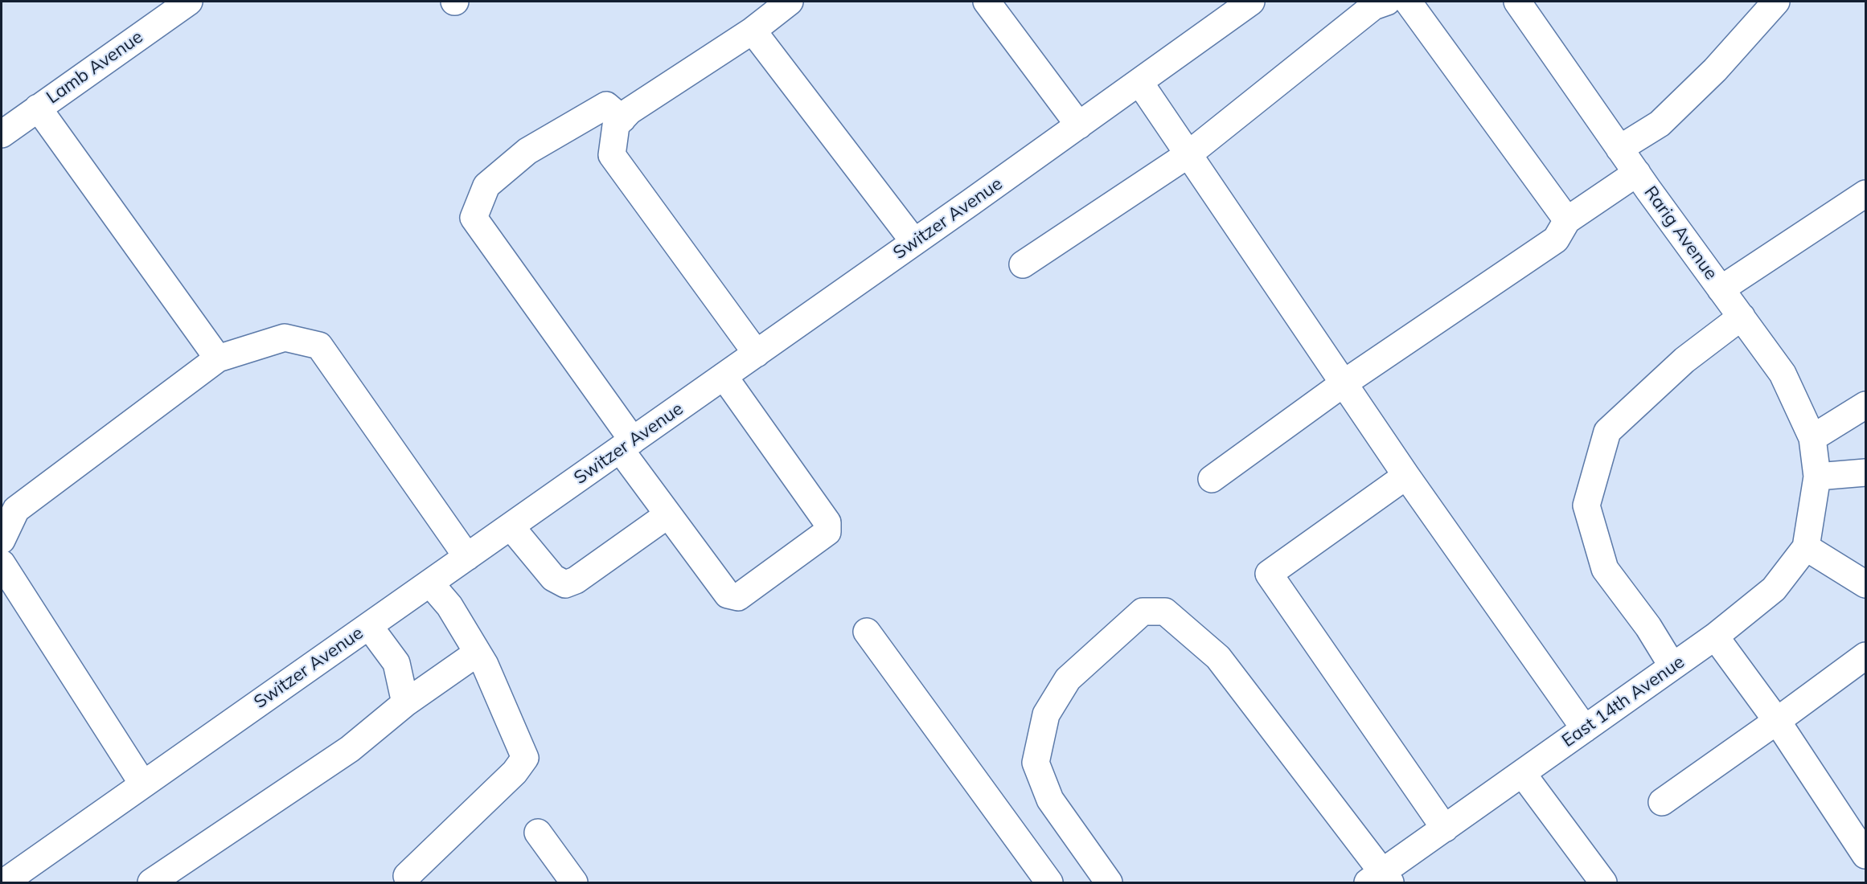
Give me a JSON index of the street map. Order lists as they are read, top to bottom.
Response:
{
  "streets": {
    "street": [
      "Lamb Avenue",
      "Switzer Avenue",
      "Rarig Avenue",
      "East 14th Avenue"
    ]
  },
  "crossings": [
    ["Rarig Avenue", "East 14th Avenue"]
  ]
}
